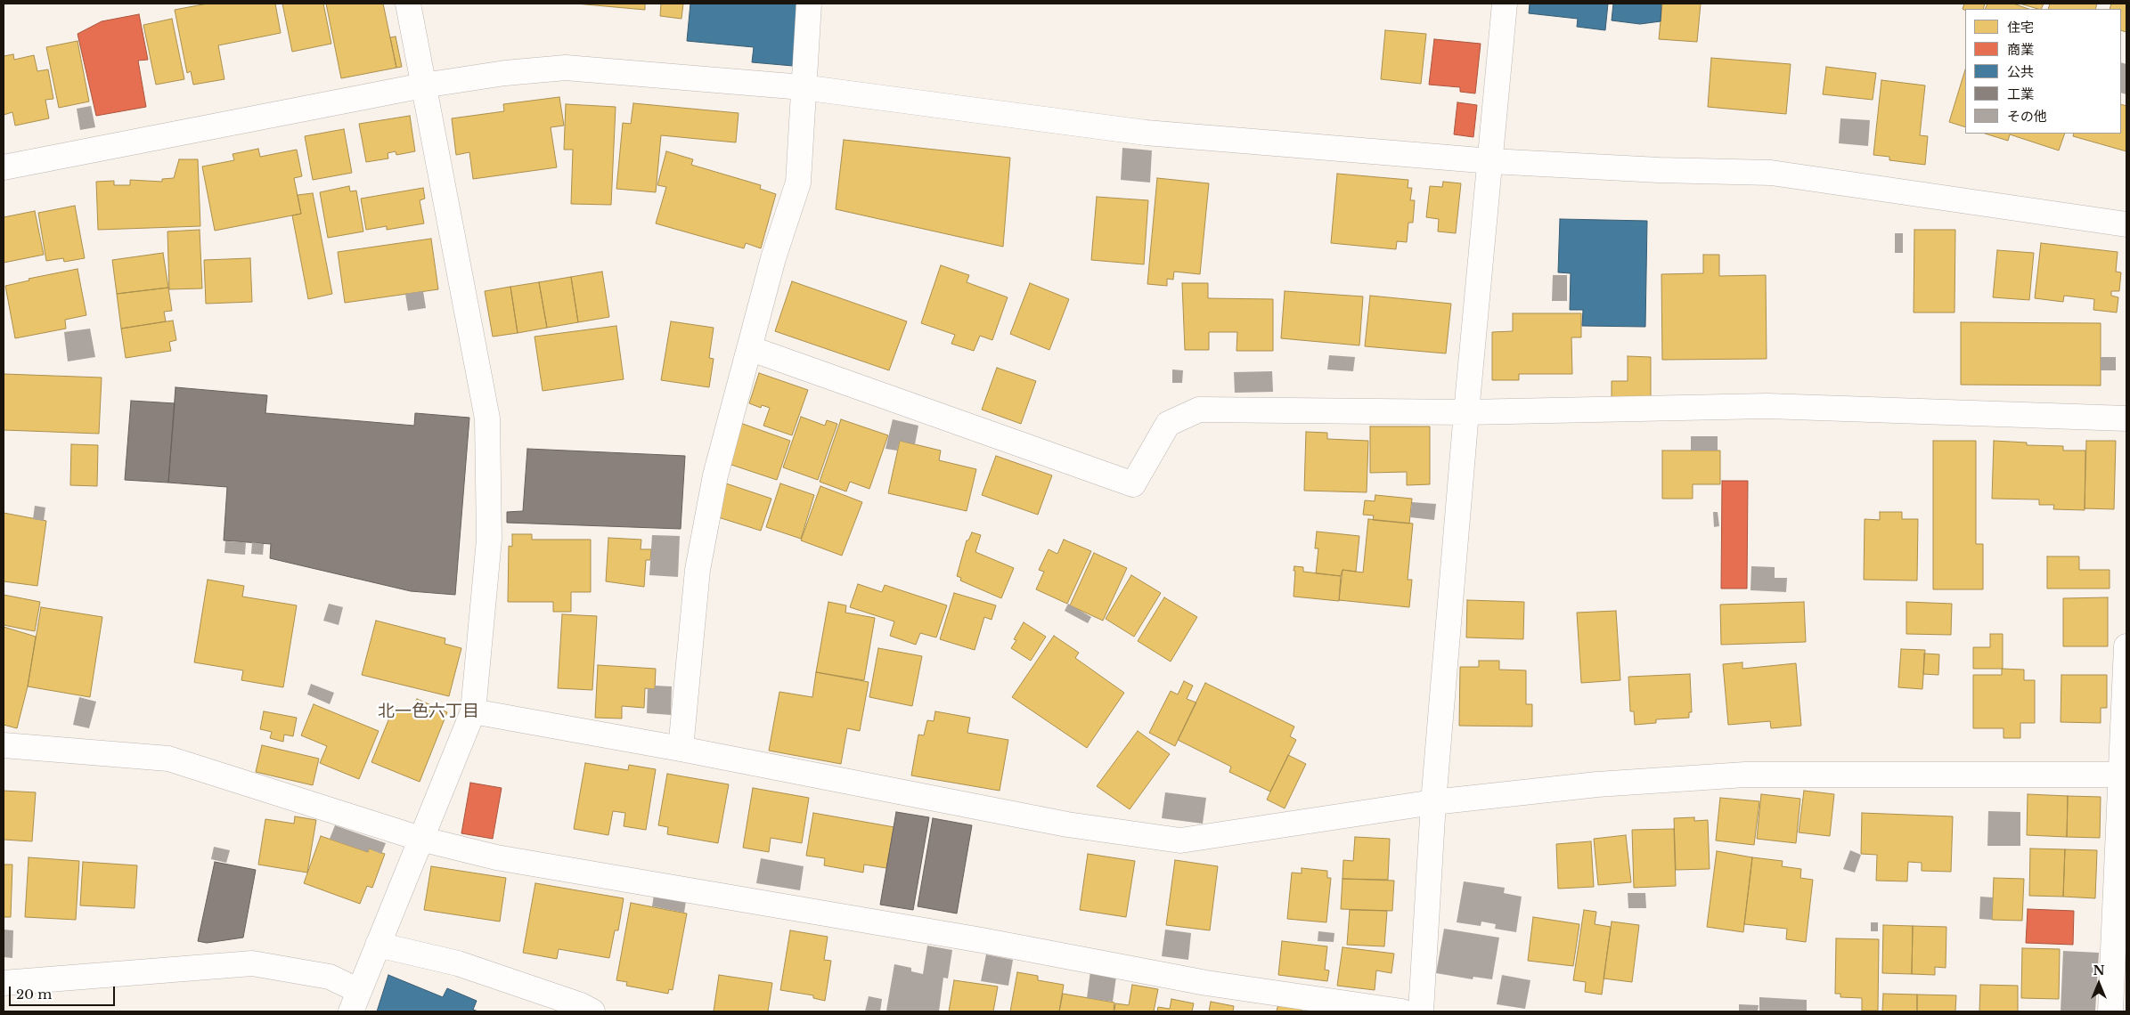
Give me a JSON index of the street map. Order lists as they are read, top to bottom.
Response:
{
  "districts": ["北一色六丁目"],
  "legend": [
    "住宅",
    "商業",
    "公共",
    "工業",
    "その他"
  ],
  "scale_bar": "20 m",
  "north": "top"
}
